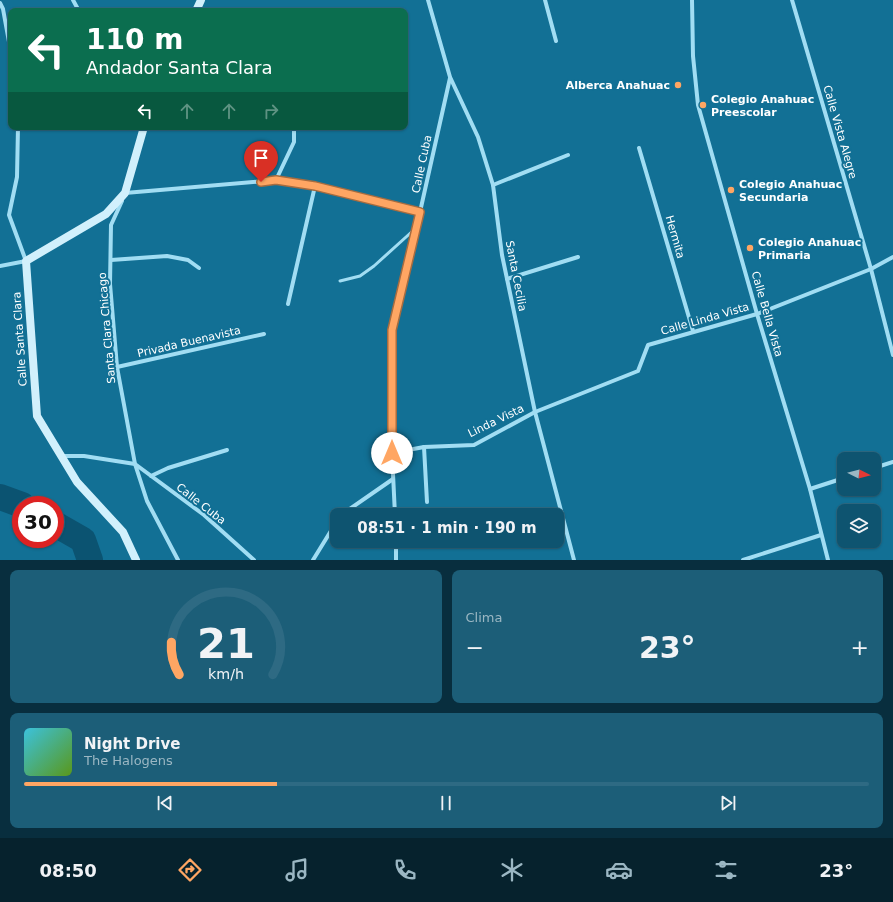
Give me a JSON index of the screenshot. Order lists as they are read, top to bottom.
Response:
{
  "streets": {
    "street": [
      "Calle Vista Alegre",
      "Calle Cuba",
      "Hermita",
      "Santa Cecilia",
      "Calle Bella Vista",
      "Calle Linda Vista",
      "Santa Clara Chicago",
      "Calle Santa Clara",
      "Privada Buenavista",
      "Linda Vista"
    ]
  },
  "crossings": [
    ["Calle Vista Alegre", "Calle Linda Vista"],
    ["Calle Cuba", "Santa Cecilia"],
    ["Calle Cuba", "Santa Clara Chicago"],
    ["Calle Cuba", "Linda Vista"],
    ["Hermita", "Calle Linda Vista"],
    ["Santa Cecilia", "Calle Linda Vista"],
    ["Santa Cecilia", "Linda Vista"],
    ["Calle Bella Vista", "Calle Linda Vista"],
    ["Calle Linda Vista", "Linda Vista"],
    ["Santa Clara Chicago", "Privada Buenavista"]
  ],
  "places": [
    "Alberca Anahuac",
    "Colegio Anahuac Preescolar",
    "Colegio Anahuac Secundaria",
    "Colegio Anahuac Primaria"
  ],
  "north": "right",
  "page": {
    "turn": ["110 m", "Andador Santa Clara"],
    "limit": "30",
    "trip": "08:51 · 1 min · 190 m",
    "tile": "Clima",
    "heat": ["−", "23°", "+"],
    "song": ["Night Drive", "The Halogens"],
    "tabs": ["08:50", "23°"],
    "gauge": ["21", "km/h"]
  }
}
